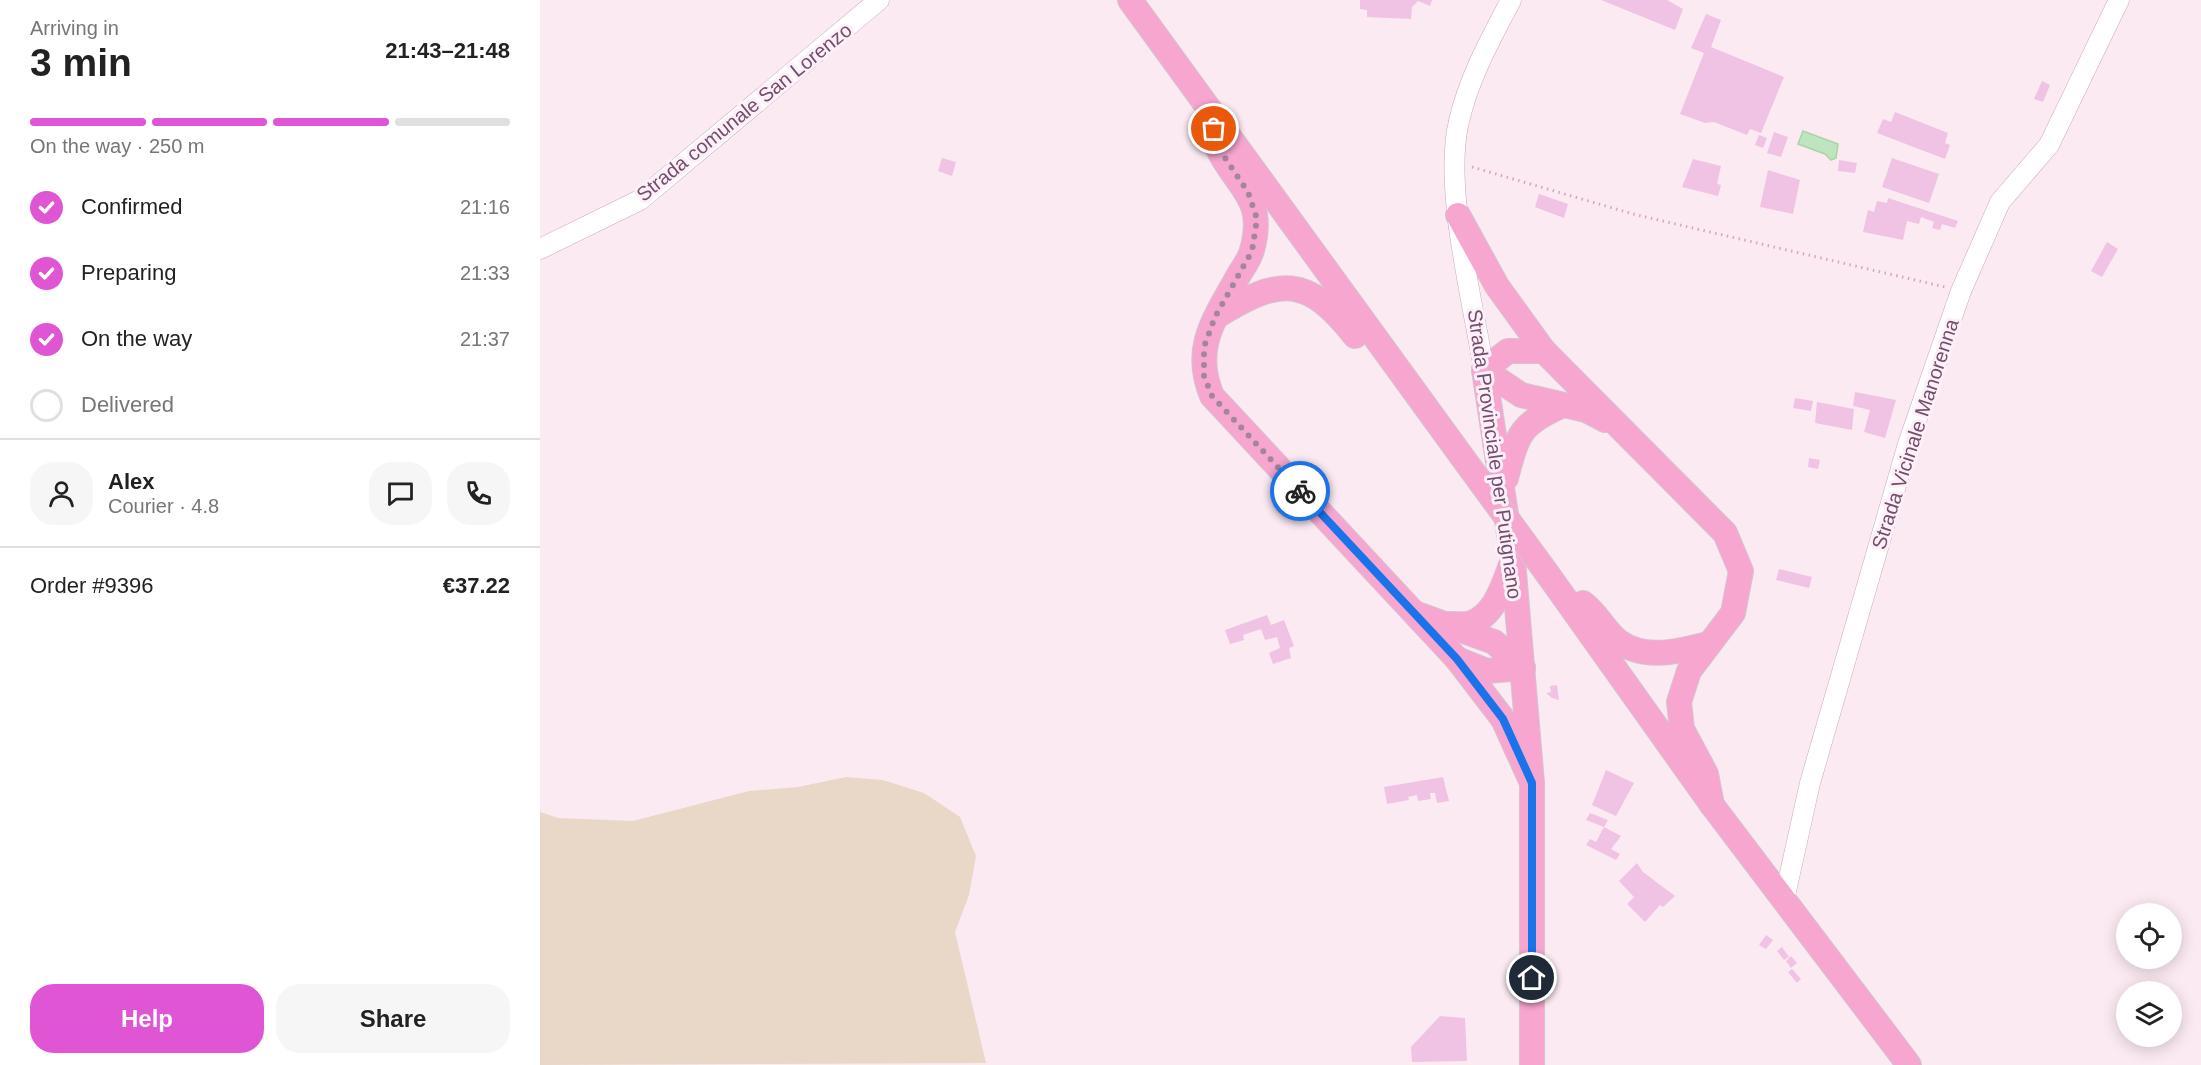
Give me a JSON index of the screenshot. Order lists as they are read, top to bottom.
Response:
{
  "streets": {
    "main road": ["Strada Provinciale per Putignano"],
    "street": ["Strada comunale San Lorenzo", "Strada Vicinale Manorenna"]
  },
  "page": {
    "heading": ["3 min", "Arriving in", "21:43–21:48"],
    "panel": [
      "Alex",
      "Courier · 4.8",
      "Order #9396",
      "€37.22"
    ],
    "bar": "On the way · 250 m",
    "list": [
      ["Confirmed", "21:16"],
      ["Preparing", "21:33"],
      ["On the way", "21:37"],
      "Delivered"
    ],
    "buttons": ["Help", "Share"]
  }
}
